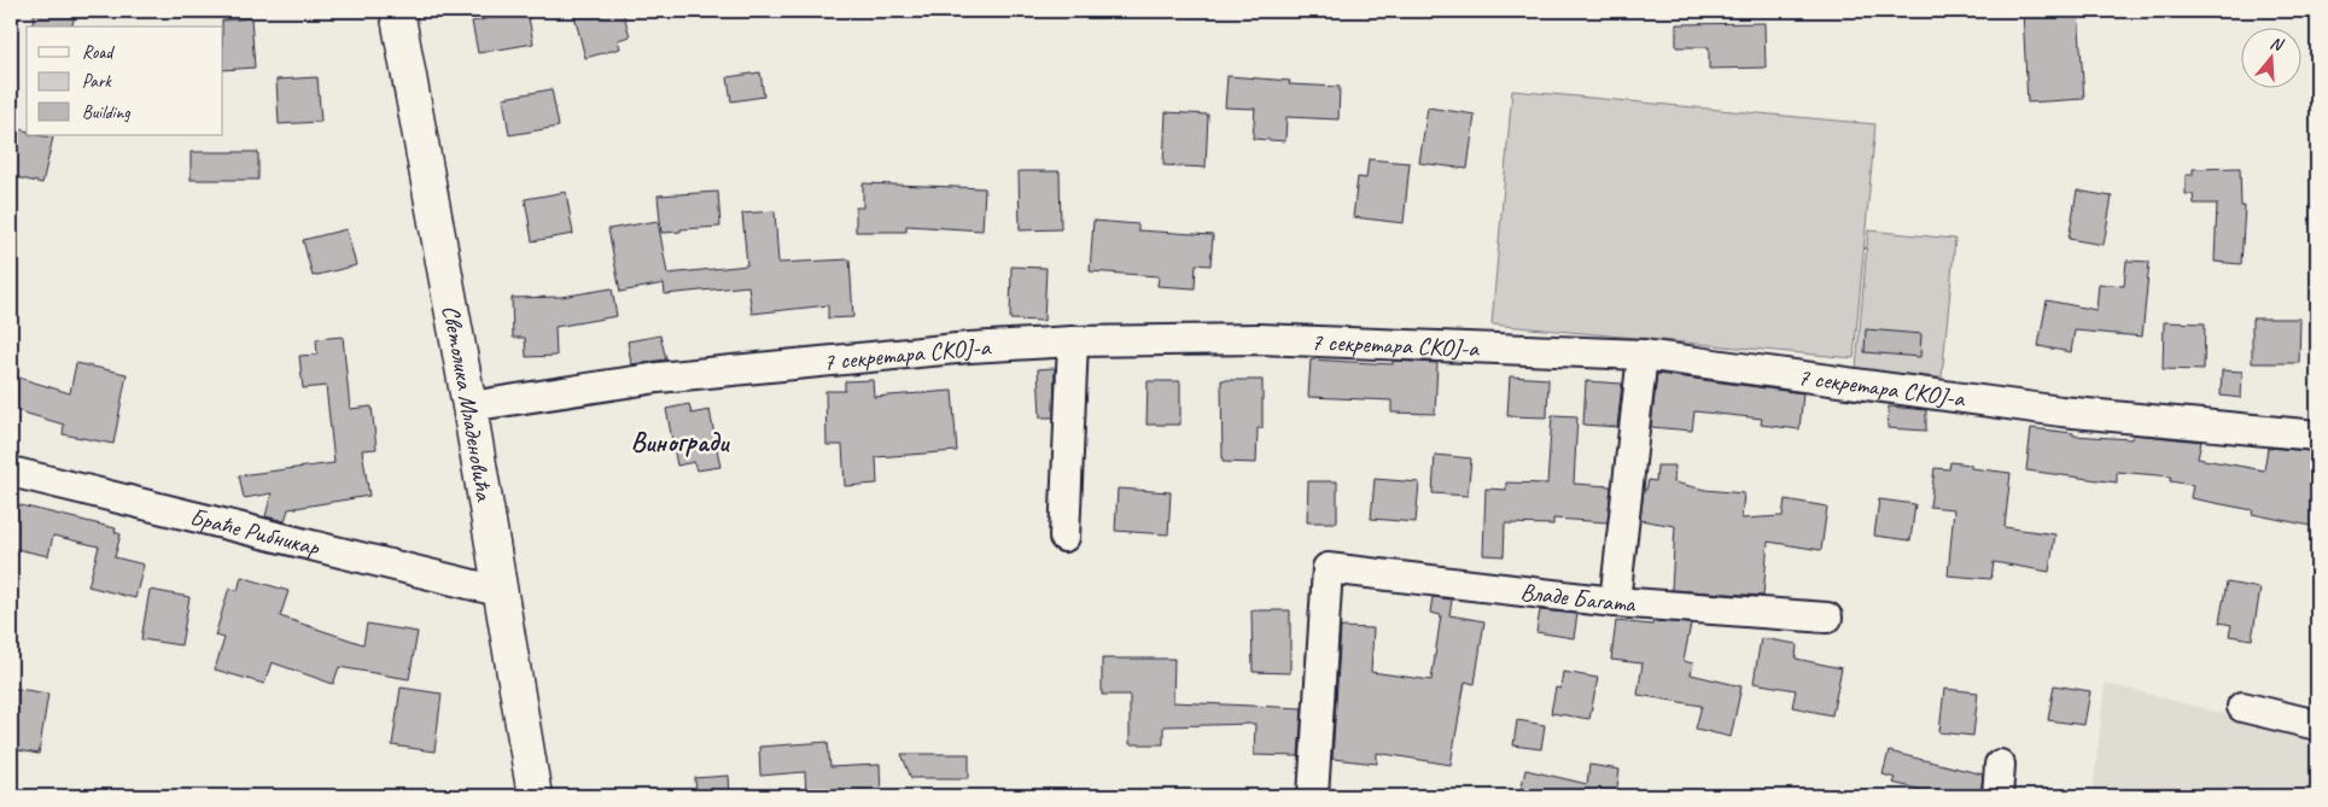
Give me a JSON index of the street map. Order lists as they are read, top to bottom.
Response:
{
  "streets": {
    "street": [
      "7 секретара СКОЈ-а",
      "Светолика Младеновића",
      "Браће Рибникар",
      "Владе Багата"
    ]
  },
  "crossings": [
    ["7 секретара СКОЈ-а", "Светолика Младеновића"],
    ["Светолика Младеновића", "Браће Рибникар"]
  ],
  "districts": ["Виногради"],
  "legend": ["Road", "Park", "Building"],
  "north": "top"
}
